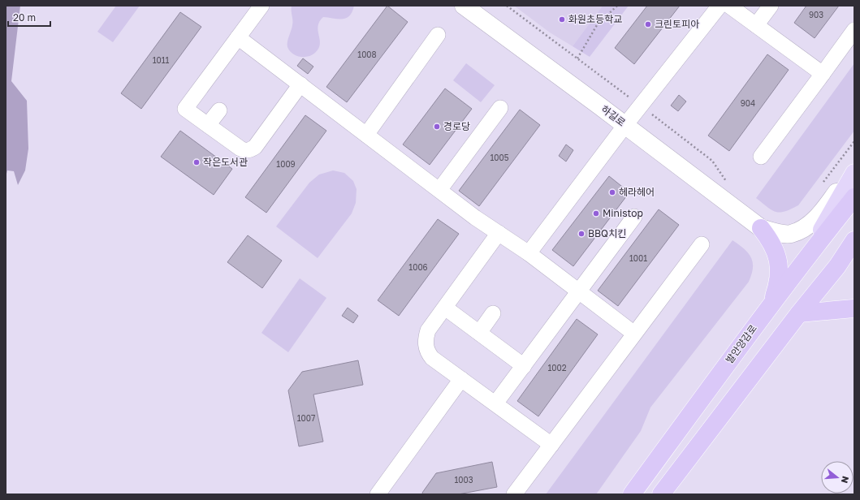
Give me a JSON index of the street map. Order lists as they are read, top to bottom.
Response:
{
  "streets": {
    "highway": ["발안양감로"],
    "street": ["하길로"]
  },
  "places": [
    "화원초등학교",
    "크린토피아",
    "경로당",
    "작은도서관",
    "헤라헤어",
    "Ministop",
    "BBQ치킨"
  ],
  "house_numbers": [
    "903",
    "1008",
    "1011",
    "904",
    "1005",
    "1009",
    "1001",
    "1006",
    "1002",
    "1007",
    "1003"
  ],
  "scale_bar": "20 m",
  "north": "right"
}
